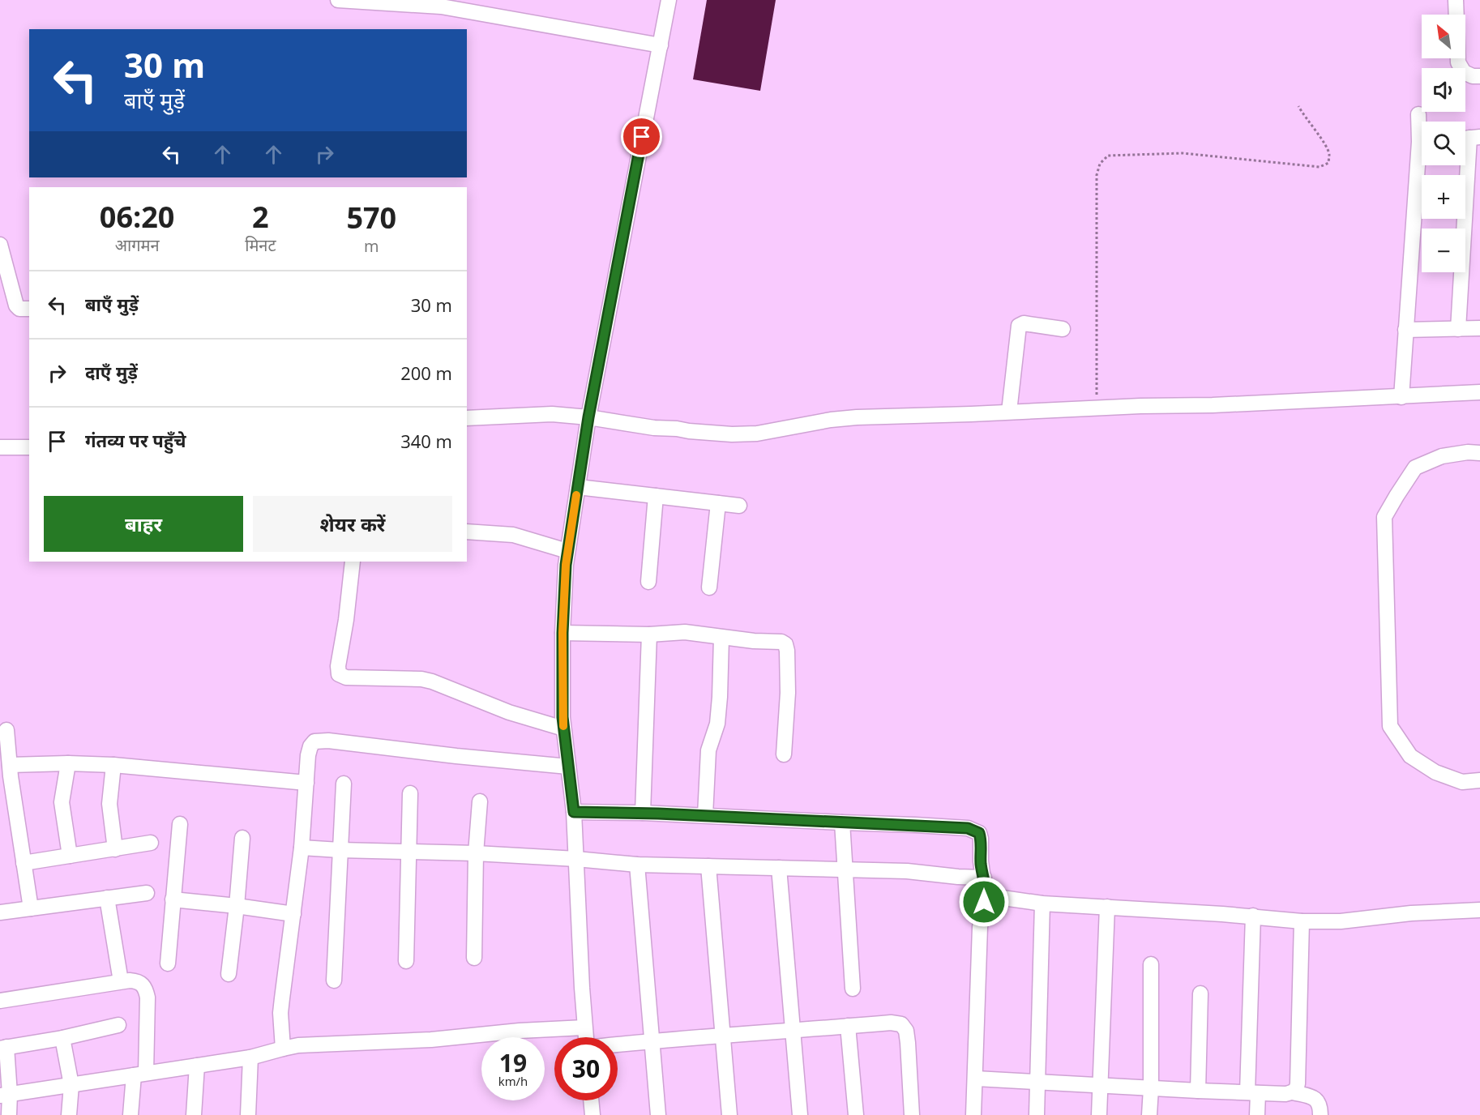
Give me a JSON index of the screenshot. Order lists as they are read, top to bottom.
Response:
{
  "north": "top left",
  "page": {
    "map_buttons": ["+", "−"],
    "turn": ["30 m", "बाएँ मुड़ें"],
    "eta": [
      "06:20",
      "आगमन",
      "2",
      "मिनट",
      "570",
      "m"
    ],
    "list": [
      {
        "name": "बाएँ मुड़ें",
        "value": "30 m"
      },
      {
        "name": "दाएँ मुड़ें",
        "value": "200 m"
      },
      {
        "name": "गंतव्य पर पहुँचे",
        "value": "340 m"
      }
    ],
    "buttons": ["बाहर", "शेयर करें"],
    "speed": "19 km/h",
    "limit": "30"
  }
}
